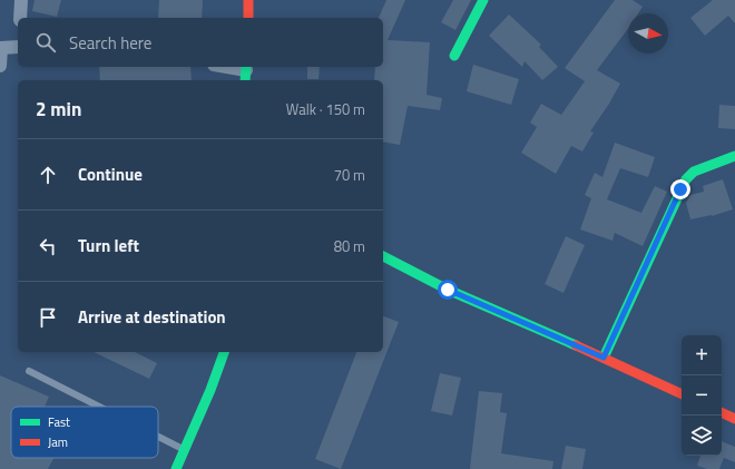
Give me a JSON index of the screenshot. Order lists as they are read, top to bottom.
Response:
{
  "legend": ["Fast", "Jam"],
  "north": "right",
  "page": {
    "search": "Search here",
    "heading": ["2 min", "Walk · 150 m"],
    "list": [
      ["Continue", "70 m"],
      ["Turn left", "80 m"],
      "Arrive at destination"
    ],
    "map_buttons": ["+", "−"]
  }
}
